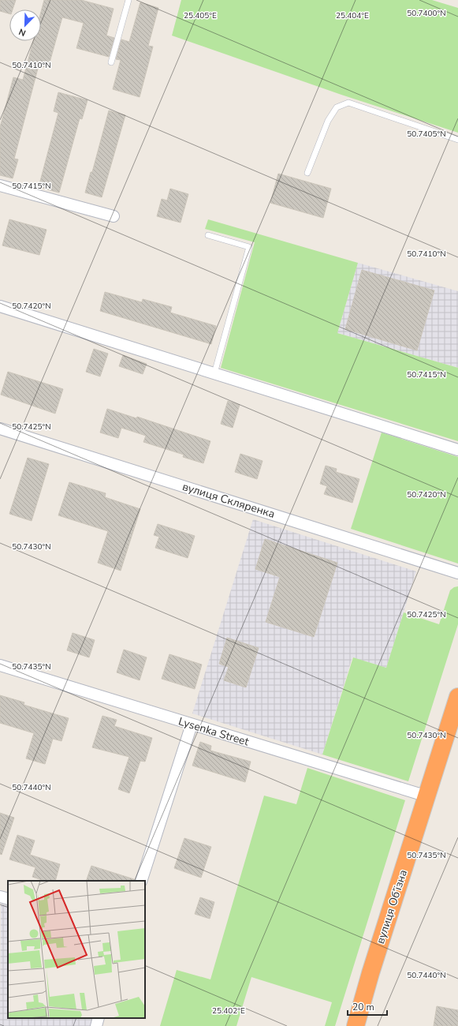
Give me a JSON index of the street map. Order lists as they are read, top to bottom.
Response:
{
  "streets": {
    "highway": ["вулиця Об’їзна"],
    "street": ["вулиця Скляренка", "Lysenka Street"]
  },
  "crossings": [
    ["Lysenka Street", "вулиця Об’їзна"]
  ],
  "scale_bar": "20 m",
  "north": "bottom left",
  "coordinates": [
    "50.7400°N",
    "25.405°E",
    "25.404°E",
    "50.7410°N",
    "50.7405°N",
    "50.7415°N",
    "50.7420°N",
    "50.7425°N",
    "50.7430°N",
    "50.7435°N",
    "50.7440°N",
    "25.402°E"
  ]
}
